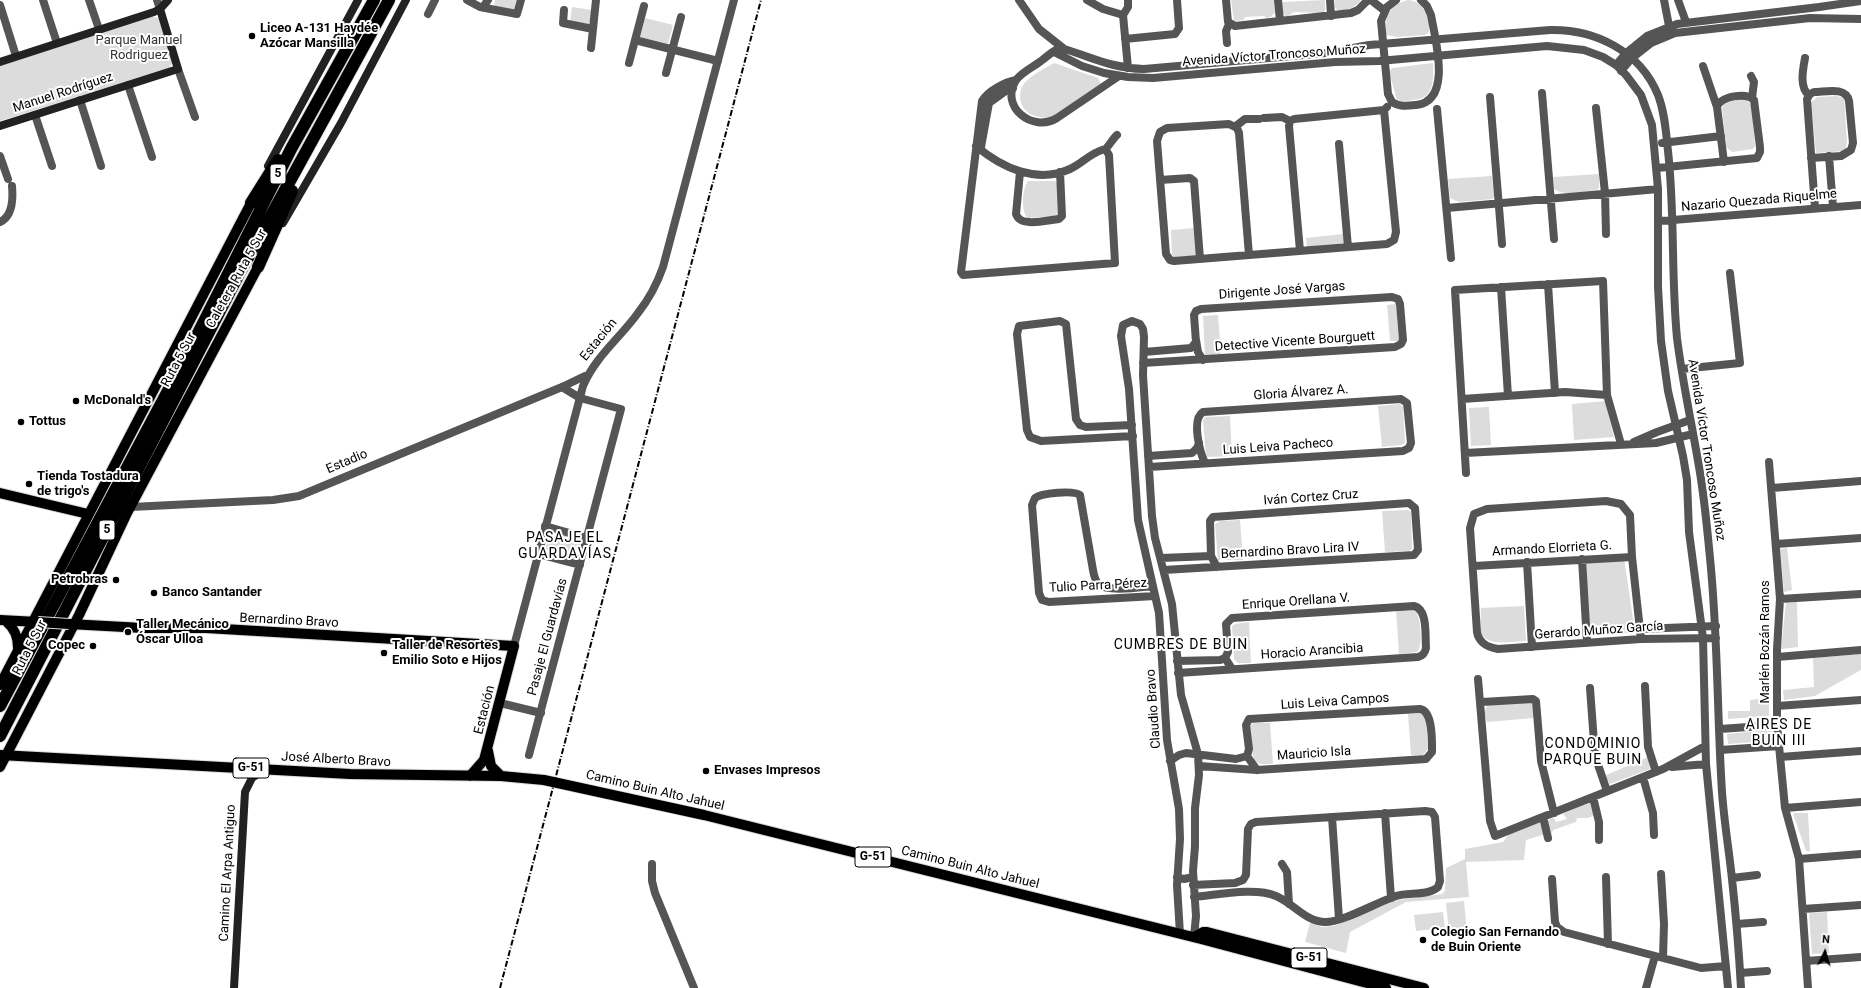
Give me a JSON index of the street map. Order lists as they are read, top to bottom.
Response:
{
  "streets": {
    "highway": ["5", "Ruta 5 Sur"],
    "main road": [
      "Manuel Rodríguez",
      "Caletera Ruta 5 Sur",
      "Estación",
      "Bernardino Bravo",
      "José Alberto Bravo",
      "G-51",
      "Camino Buin Alto Jahuel",
      "Camino El Arpa Antiguo"
    ],
    "street": [
      "Avenida Víctor Troncoso Muñoz",
      "Nazario Quezada Riquelme",
      "Dirigente José Vargas",
      "Detective Vicente Bourguett",
      "Gloria Álvarez A.",
      "Luis Leiva Pacheco",
      "Estadio",
      "Iván Cortez Cruz",
      "Armando Elorrieta G.",
      "Bernardino Bravo Lira IV",
      "Tulio Parra Pérez",
      "Enrique Orellana V.",
      "Gerardo Muñoz García",
      "Pasaje El Guardavías",
      "Marlén Bozán Ramos",
      "Horacio Arancibia",
      "Luis Leiva Campos",
      "Claudio Bravo",
      "Mauricio Isla"
    ]
  },
  "crossings": [
    ["Avenida Víctor Troncoso Muñoz", "Nazario Quezada Riquelme"],
    ["Avenida Víctor Troncoso Muñoz", "Gerardo Muñoz García"],
    ["Caletera Ruta 5 Sur", "Estadio"],
    ["Caletera Ruta 5 Sur", "Bernardino Bravo"],
    ["Caletera Ruta 5 Sur", "José Alberto Bravo"],
    ["Dirigente José Vargas", "Detective Vicente Bourguett"],
    ["Estación", "Estadio"],
    ["Estación", "Bernardino Bravo"],
    ["Estación", "Pasaje El Guardavías"],
    ["Estación", "José Alberto Bravo"],
    ["Detective Vicente Bourguett", "Claudio Bravo"],
    ["Gloria Álvarez A.", "Luis Leiva Pacheco"],
    ["Luis Leiva Pacheco", "Claudio Bravo"],
    ["Iván Cortez Cruz", "Bernardino Bravo Lira IV"],
    ["Armando Elorrieta G.", "Gerardo Muñoz García"],
    ["Bernardino Bravo Lira IV", "Claudio Bravo"],
    ["Tulio Parra Pérez", "Claudio Bravo"],
    ["Enrique Orellana V.", "Horacio Arancibia"],
    ["Horacio Arancibia", "Claudio Bravo"],
    ["Luis Leiva Campos", "Mauricio Isla"],
    ["Claudio Bravo", "Mauricio Isla"],
    ["Claudio Bravo", "Camino Buin Alto Jahuel"],
    ["José Alberto Bravo", "Camino Buin Alto Jahuel"],
    ["José Alberto Bravo", "Camino El Arpa Antiguo"]
  ],
  "districts": [
    "PASAJE EL GUARDAVÍAS",
    "CUMBRES DE BUIN",
    "AIRES DE BUIN III",
    "CONDOMINIO PARQUE BUIN"
  ],
  "parks": ["Parque Manuel Rodriguez"],
  "places": [
    "Liceo A-131 Haydée Azócar Mansilla",
    "McDonald's",
    "Tottus",
    "Tienda Tostadura de trigo's",
    "Petrobras",
    "Banco Santander",
    "Taller Mecánico Óscar Ulloa",
    "Copec",
    "Taller de Resortes Emilio Soto e Hijos",
    "Envases Impresos",
    "Colegio San Fernando de Buin Oriente"
  ],
  "north": "top"
}
